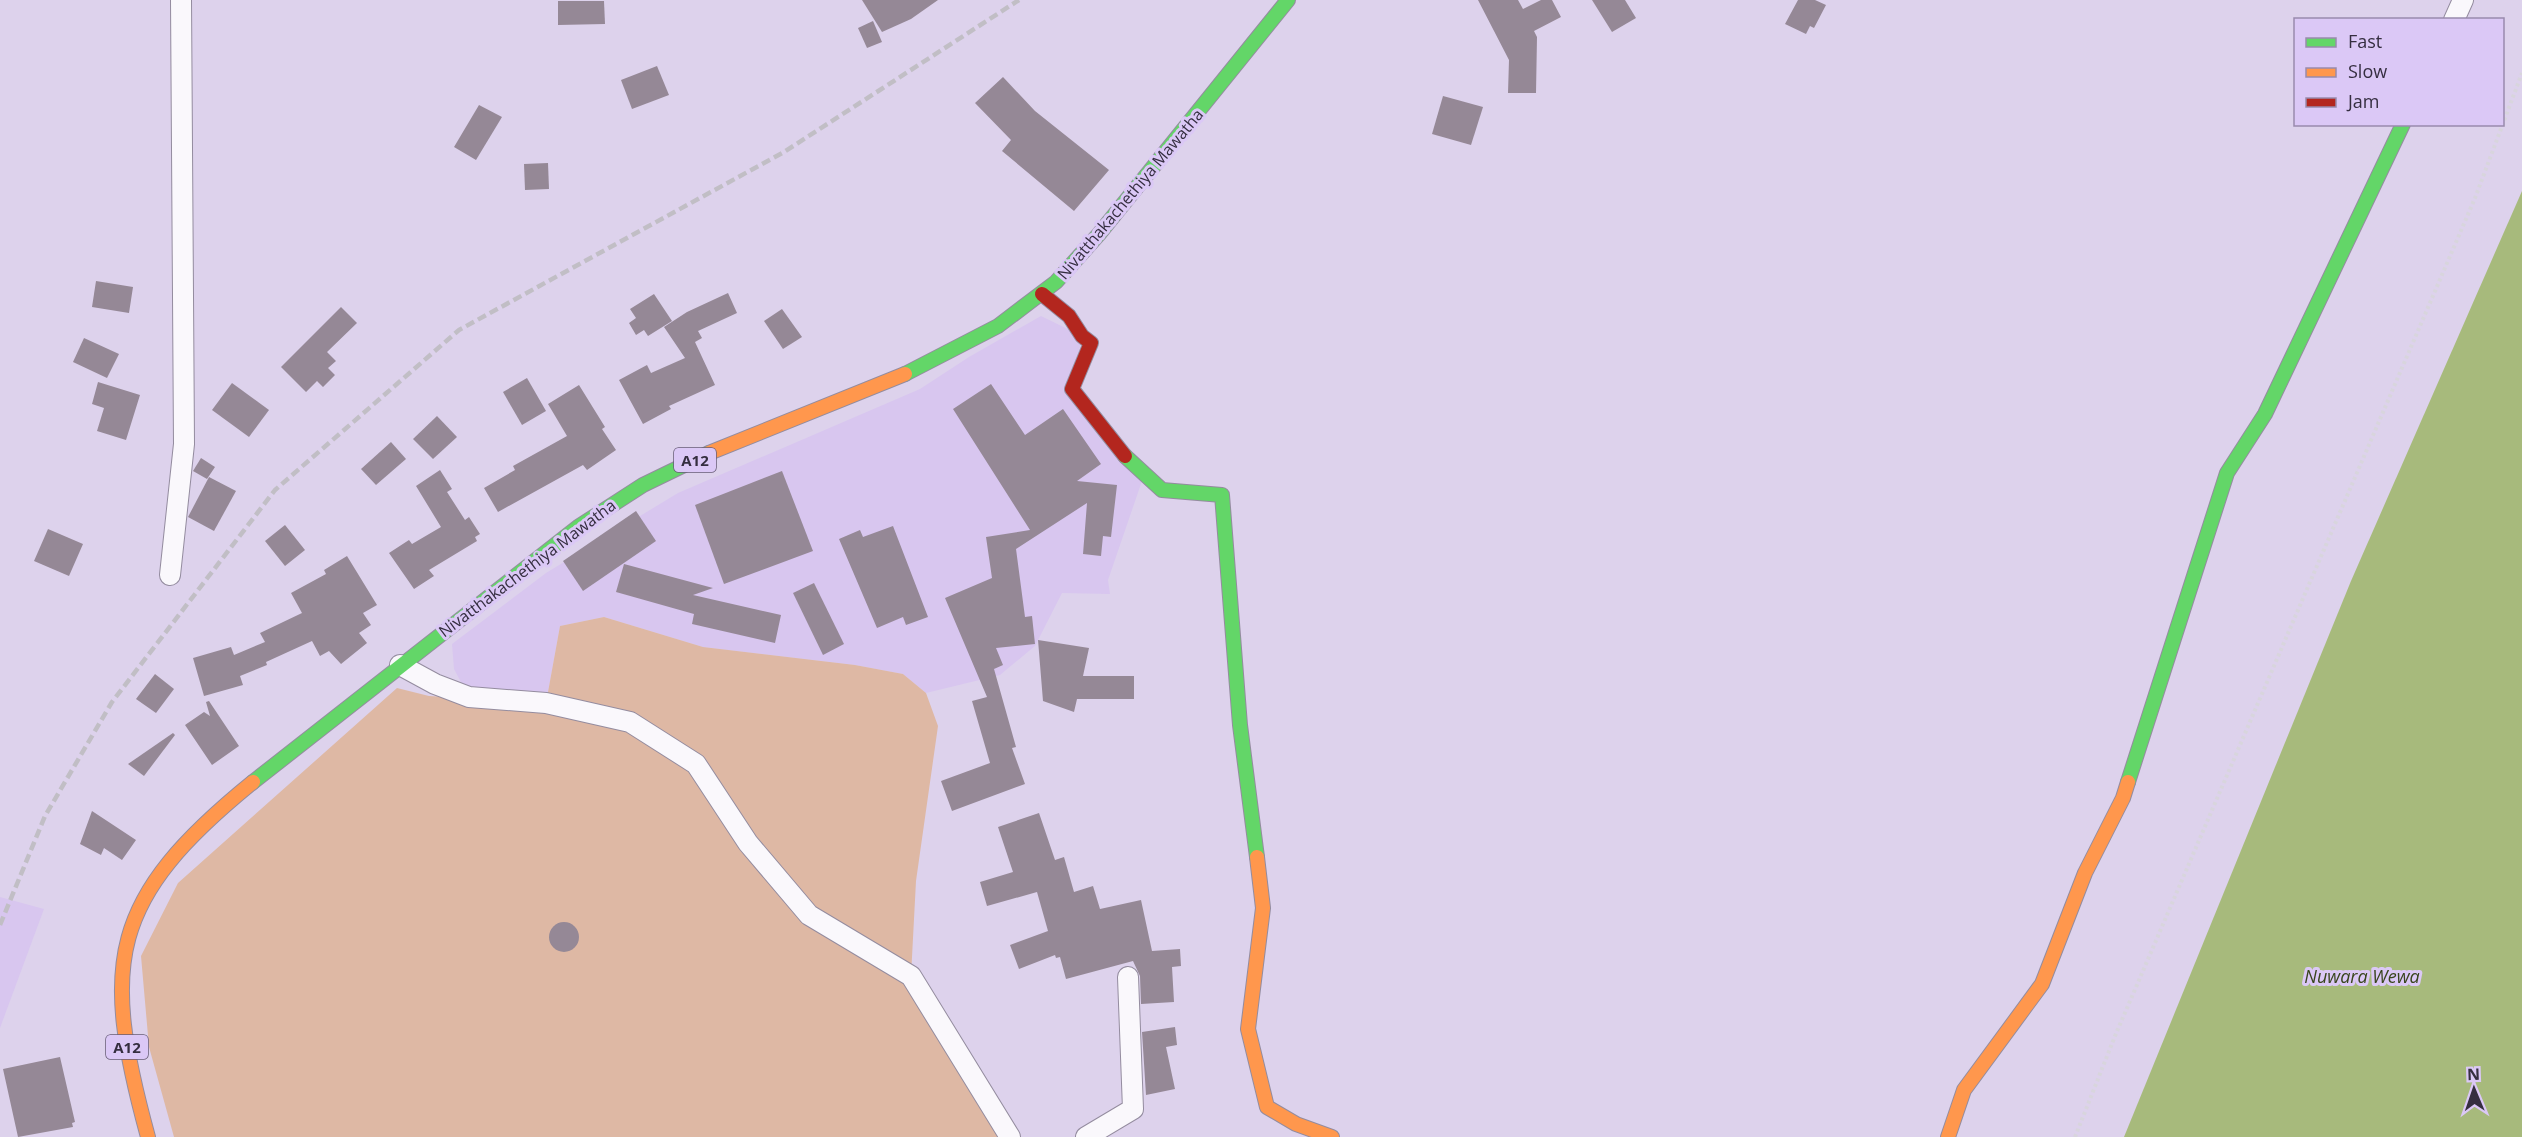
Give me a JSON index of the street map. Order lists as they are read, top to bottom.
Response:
{
  "streets": {
    "main road": ["Nivatthakachethiya Mawatha", "A12"]
  },
  "water": ["Nuwara Wewa"],
  "legend": ["Fast", "Slow", "Jam"],
  "north": "top"
}
